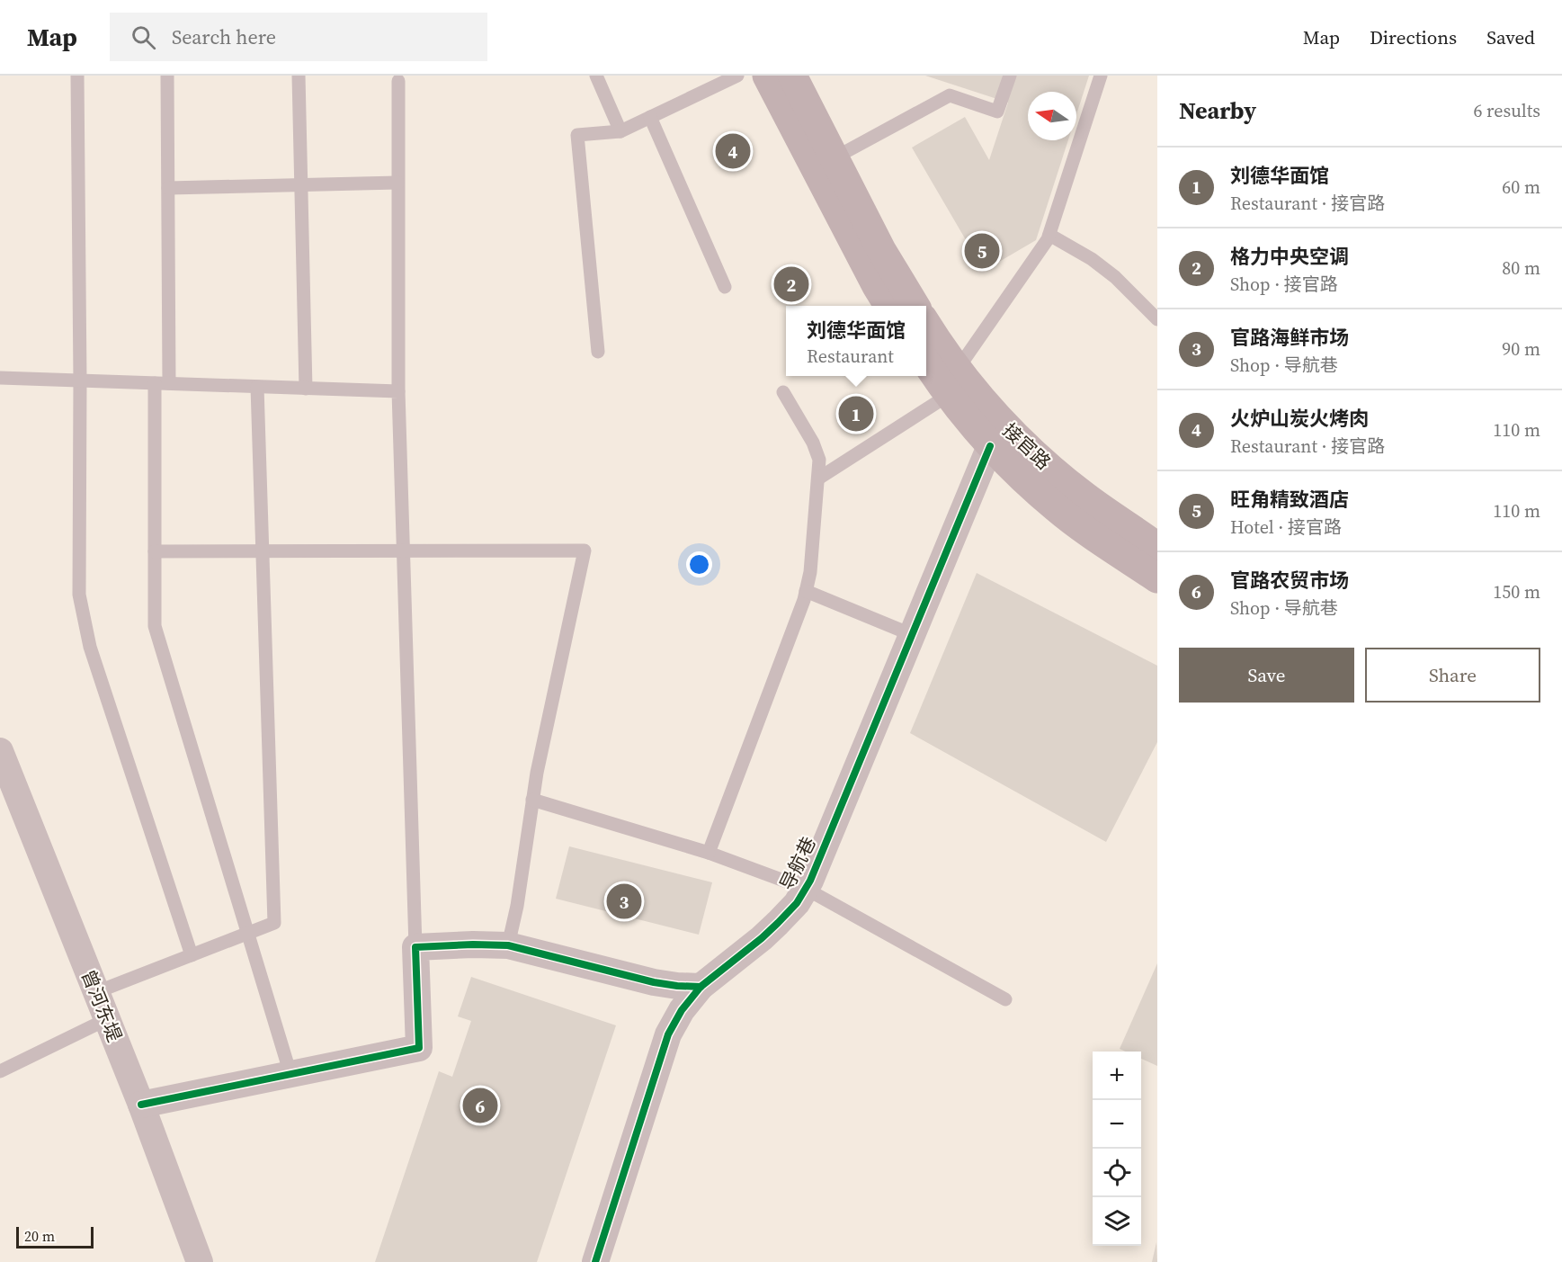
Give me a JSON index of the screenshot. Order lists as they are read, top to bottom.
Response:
{
  "streets": {
    "main road": ["接官路"],
    "street": ["导航巷", "曾河东堤"]
  },
  "crossings": [
    ["接官路", "导航巷"]
  ],
  "scale_bar": "20 m",
  "north": "left",
  "page": {
    "header": "Map",
    "search": "Search here",
    "nav": ["Map", "Directions", "Saved"],
    "heading": ["Nearby", "6 results"],
    "pins": [
      "4",
      "5",
      "2",
      "1",
      "3",
      "6"
    ],
    "list": [
      {
        "mark": "1",
        "name": "刘德华面馆",
        "note": "Restaurant · 接官路",
        "value": "60 m"
      },
      {
        "mark": "2",
        "name": "格力中央空调",
        "note": "Shop · 接官路",
        "value": "80 m"
      },
      {
        "mark": "3",
        "name": "官路海鲜市场",
        "note": "Shop · 导航巷",
        "value": "90 m"
      },
      {
        "mark": "4",
        "name": "火炉山炭火烤肉",
        "note": "Restaurant · 接官路",
        "value": "110 m"
      },
      {
        "mark": "5",
        "name": "旺角精致酒店",
        "note": "Hotel · 接官路",
        "value": "110 m"
      },
      {
        "mark": "6",
        "name": "官路农贸市场",
        "note": "Shop · 导航巷",
        "value": "150 m"
      }
    ],
    "popup": ["刘德华面馆", "Restaurant"],
    "buttons": ["Save", "Share"],
    "map_buttons": ["+", "−"],
    "scale": "20 m"
  }
}
